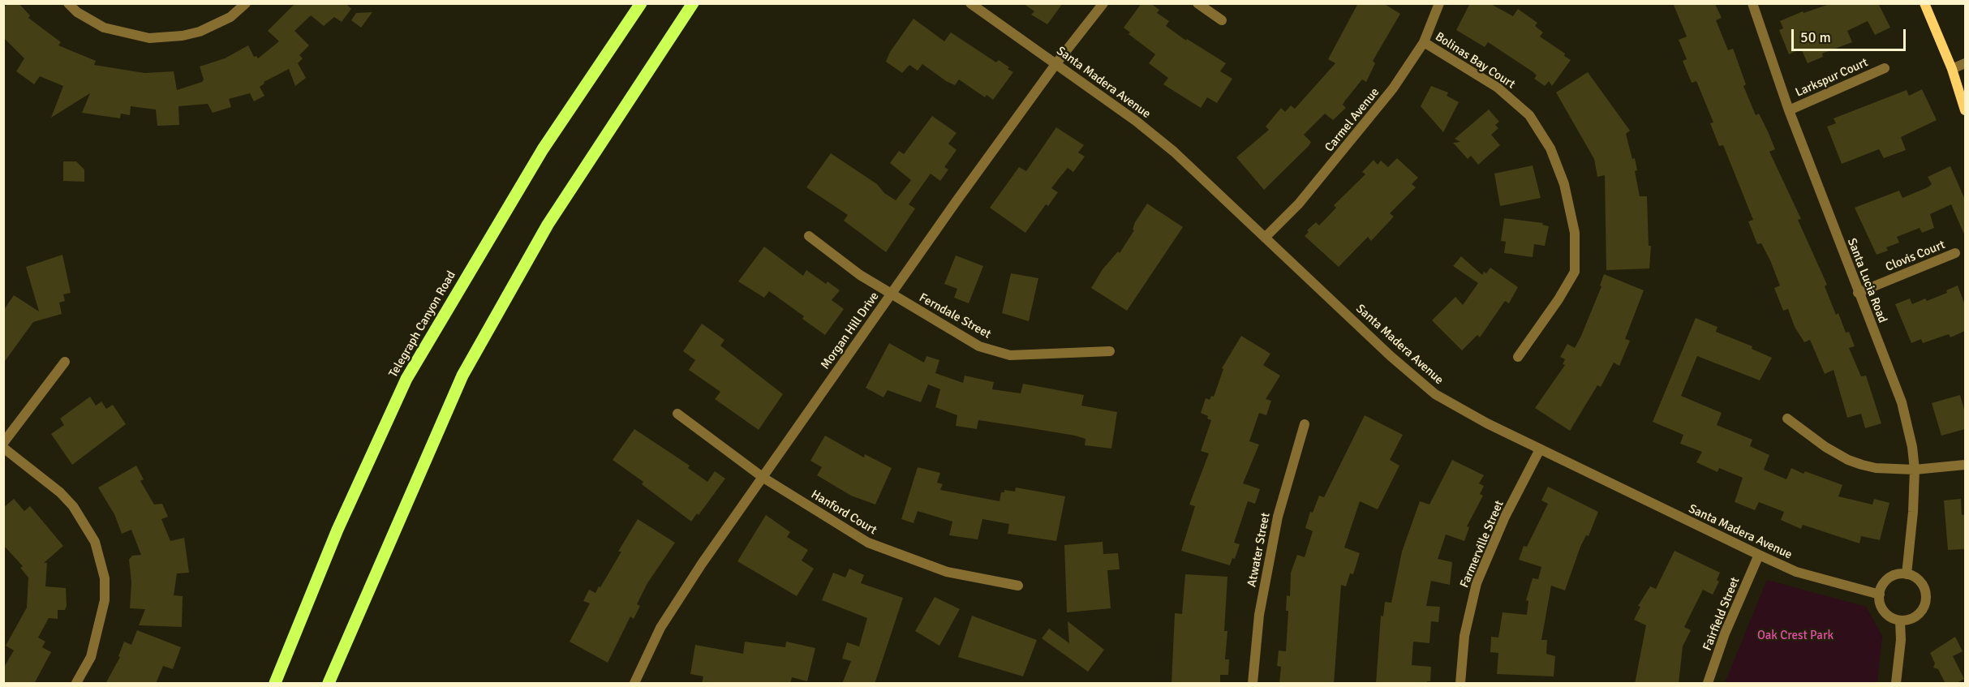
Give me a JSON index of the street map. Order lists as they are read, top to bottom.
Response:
{
  "streets": {
    "main road": ["Telegraph Canyon Road"],
    "street": [
      "Bolinas Bay Court",
      "Larkspur Court",
      "Santa Madera Avenue",
      "Carmel Avenue",
      "Clovis Court",
      "Santa Lucia Road",
      "Ferndale Street",
      "Morgan Hill Drive",
      "Hanford Court",
      "Farmerville Street",
      "Atwater Street",
      "Fairfield Street"
    ]
  },
  "crossings": [
    ["Bolinas Bay Court", "Carmel Avenue"],
    ["Larkspur Court", "Santa Lucia Road"],
    ["Santa Madera Avenue", "Carmel Avenue"],
    ["Santa Madera Avenue", "Santa Lucia Road"],
    ["Santa Madera Avenue", "Morgan Hill Drive"],
    ["Santa Madera Avenue", "Farmerville Street"],
    ["Santa Madera Avenue", "Fairfield Street"],
    ["Clovis Court", "Santa Lucia Road"],
    ["Ferndale Street", "Morgan Hill Drive"],
    ["Morgan Hill Drive", "Hanford Court"]
  ],
  "parks": ["Oak Crest Park"],
  "scale_bar": "50 m"
}
